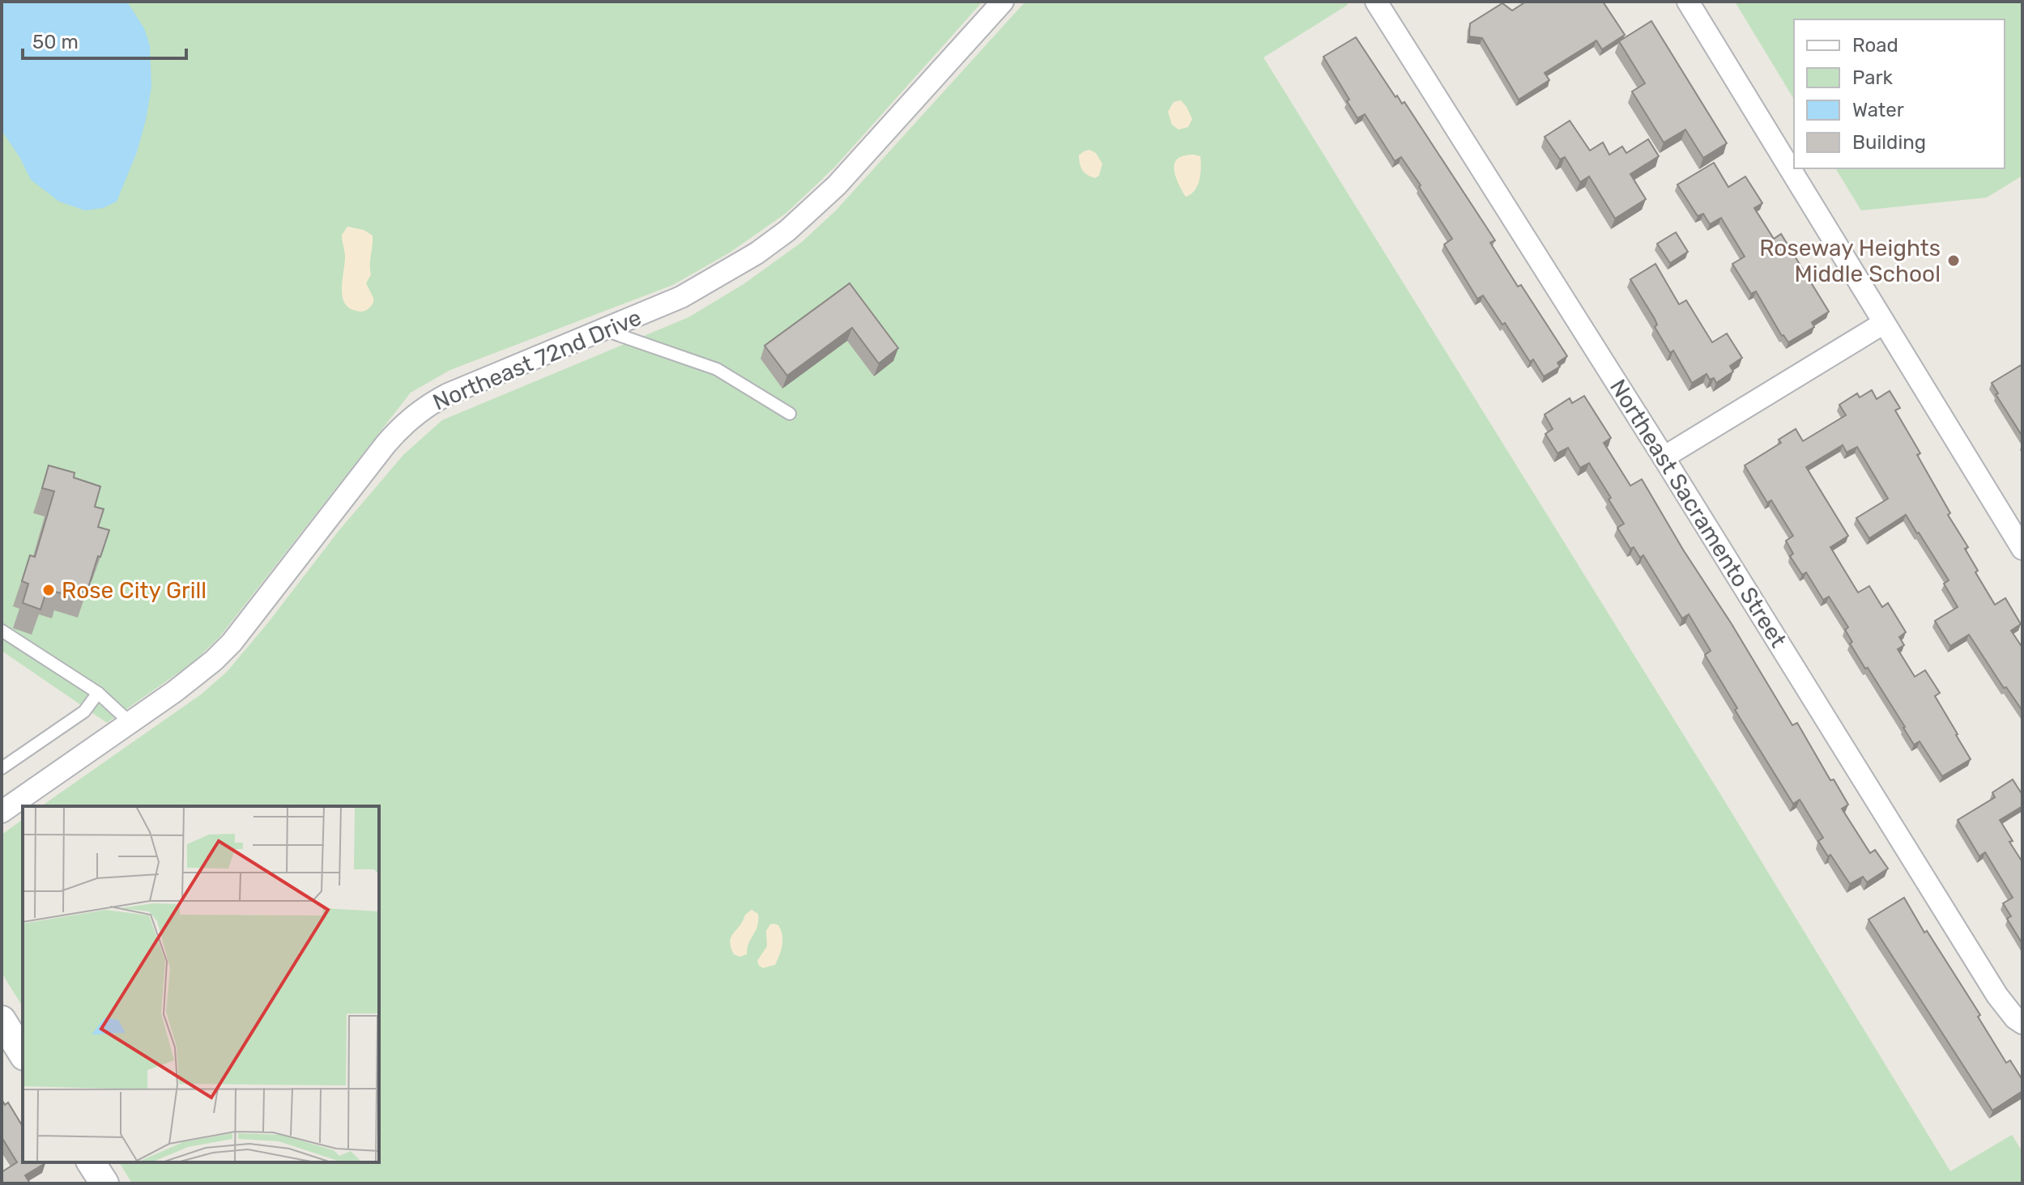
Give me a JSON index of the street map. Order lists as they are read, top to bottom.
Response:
{
  "streets": {
    "street": ["Northeast 72nd Drive", "Northeast Sacramento Street"]
  },
  "places": ["Roseway Heights Middle School", "Rose City Grill"],
  "legend": [
    "Road",
    "Park",
    "Water",
    "Building"
  ],
  "scale_bar": "50 m"
}
